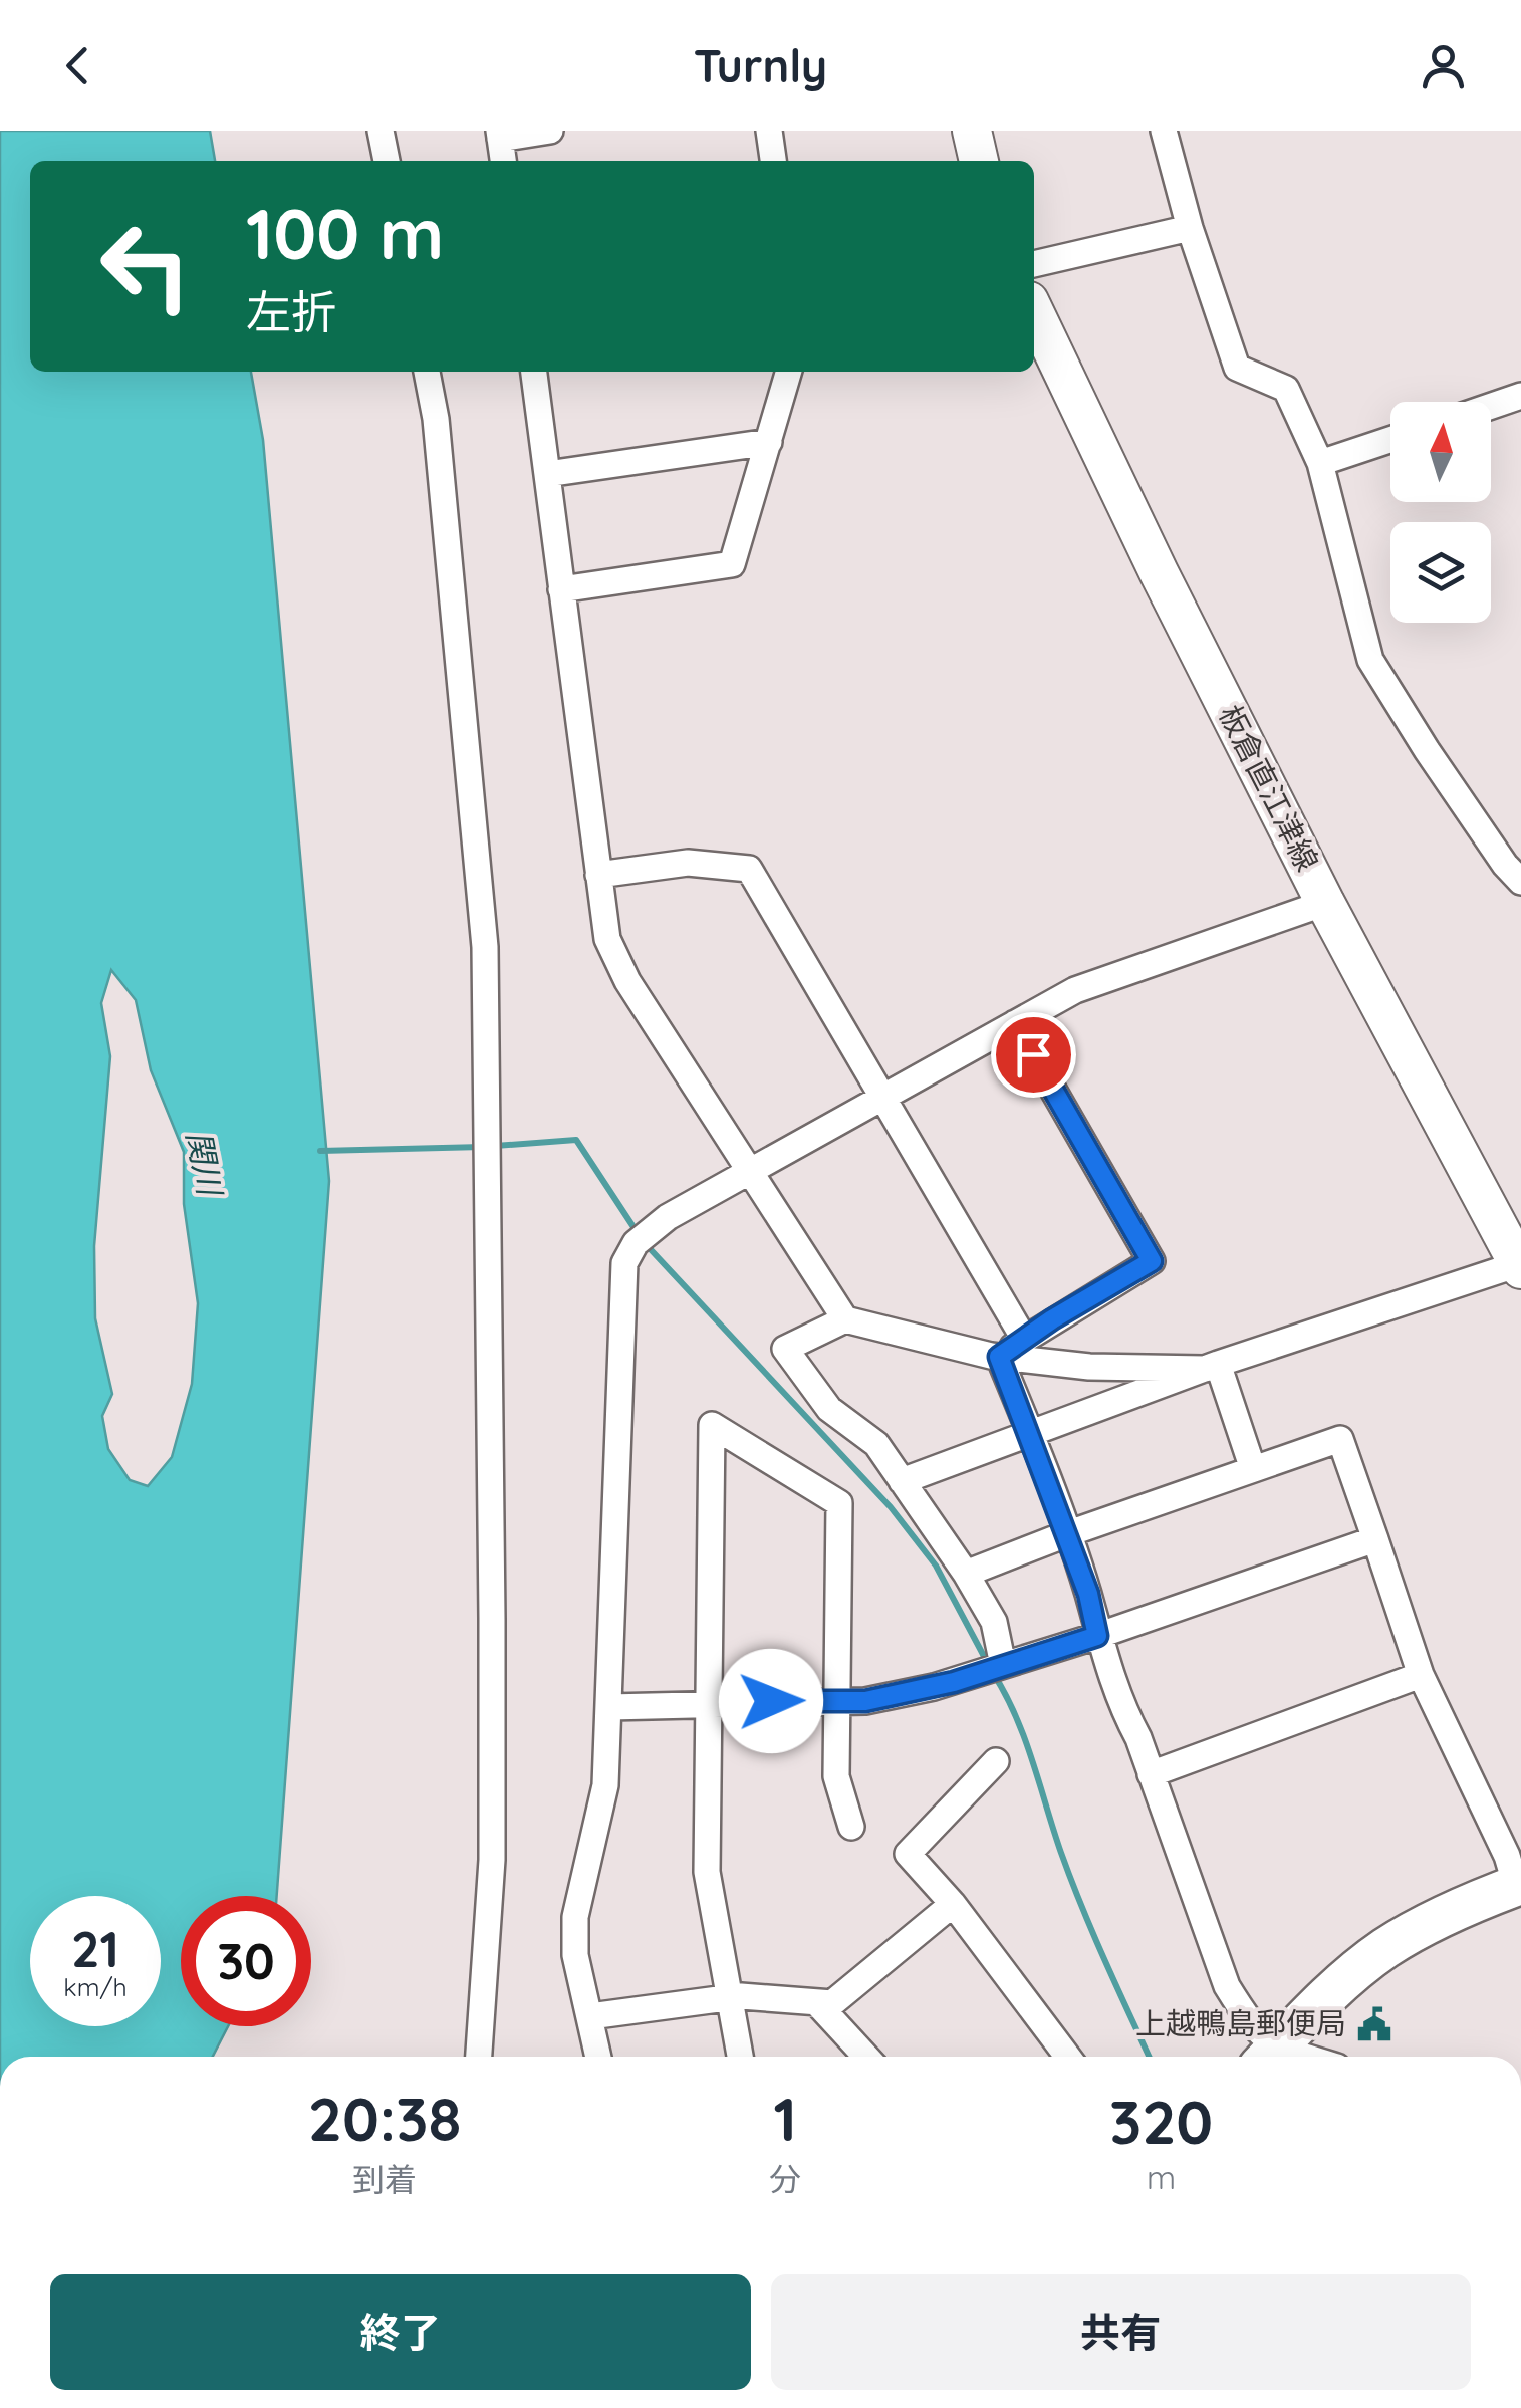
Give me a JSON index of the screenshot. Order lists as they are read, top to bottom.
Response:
{
  "streets": {
    "main road": ["板倉直江津線"]
  },
  "water": ["関川"],
  "places": {
    "public building": ["上越鴨島郵便局"]
  },
  "north": "top",
  "page": {
    "header": "Turnly",
    "turn": ["100 m", "左折"],
    "speed": "21 km/h",
    "limit": "30",
    "eta": [
      "20:38",
      "到着",
      "1",
      "分",
      "320",
      "m"
    ],
    "buttons": ["終了", "共有"]
  }
}
